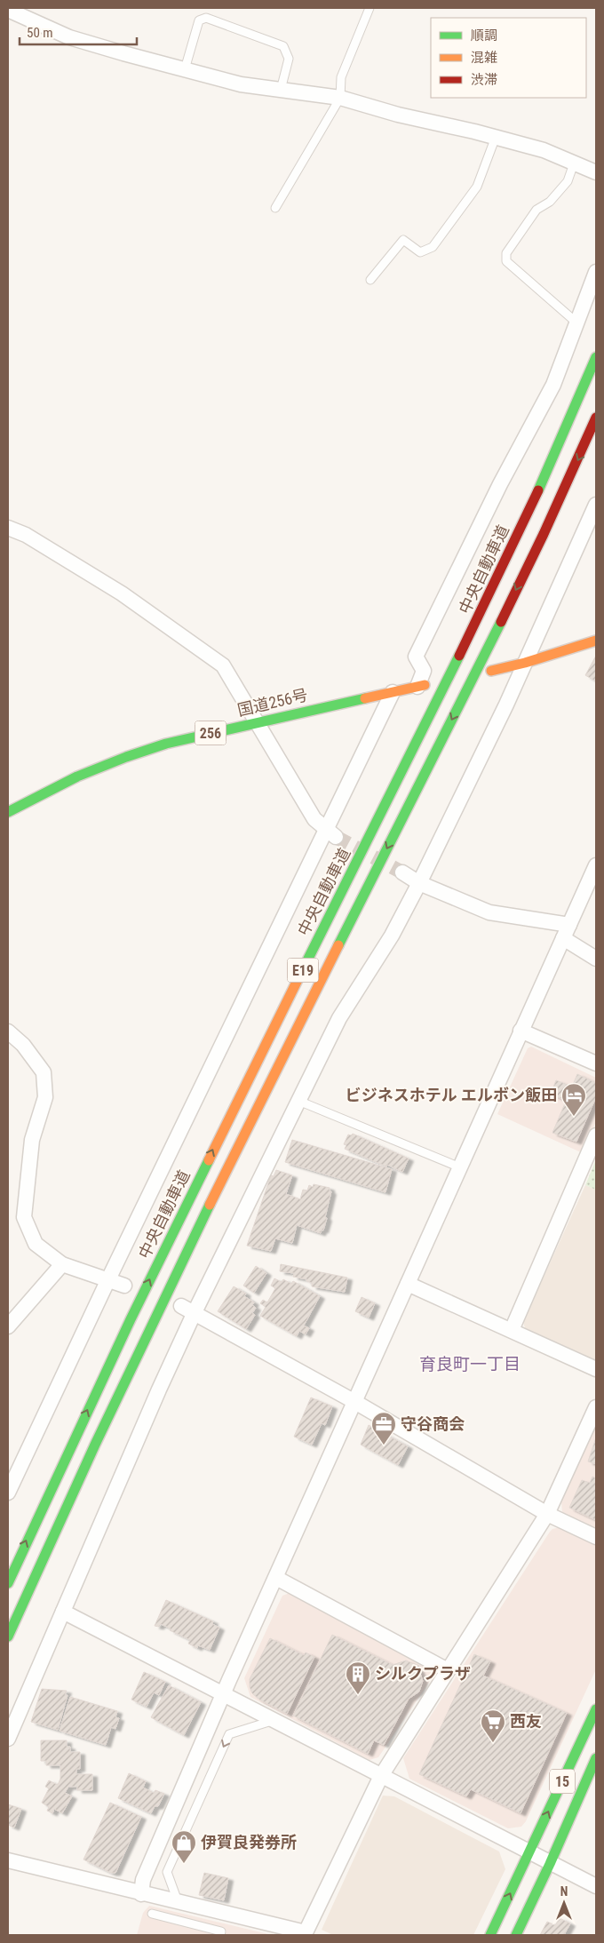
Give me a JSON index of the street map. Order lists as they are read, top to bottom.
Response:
{
  "streets": {
    "main road": [
      "中央自動車道",
      "国道256号",
      "256",
      "E19",
      "15"
    ]
  },
  "districts": ["育良町一丁目"],
  "places": {
    "hotel": ["ビジネスホテル エルボン飯田"],
    "office": ["守谷商会"],
    "building": ["シルクプラザ"],
    "supermarket": ["西友"],
    "shop": ["伊賀良発券所"]
  },
  "legend": ["順調", "混雑", "渋滞"],
  "scale_bar": "50 m",
  "north": "top"
}
